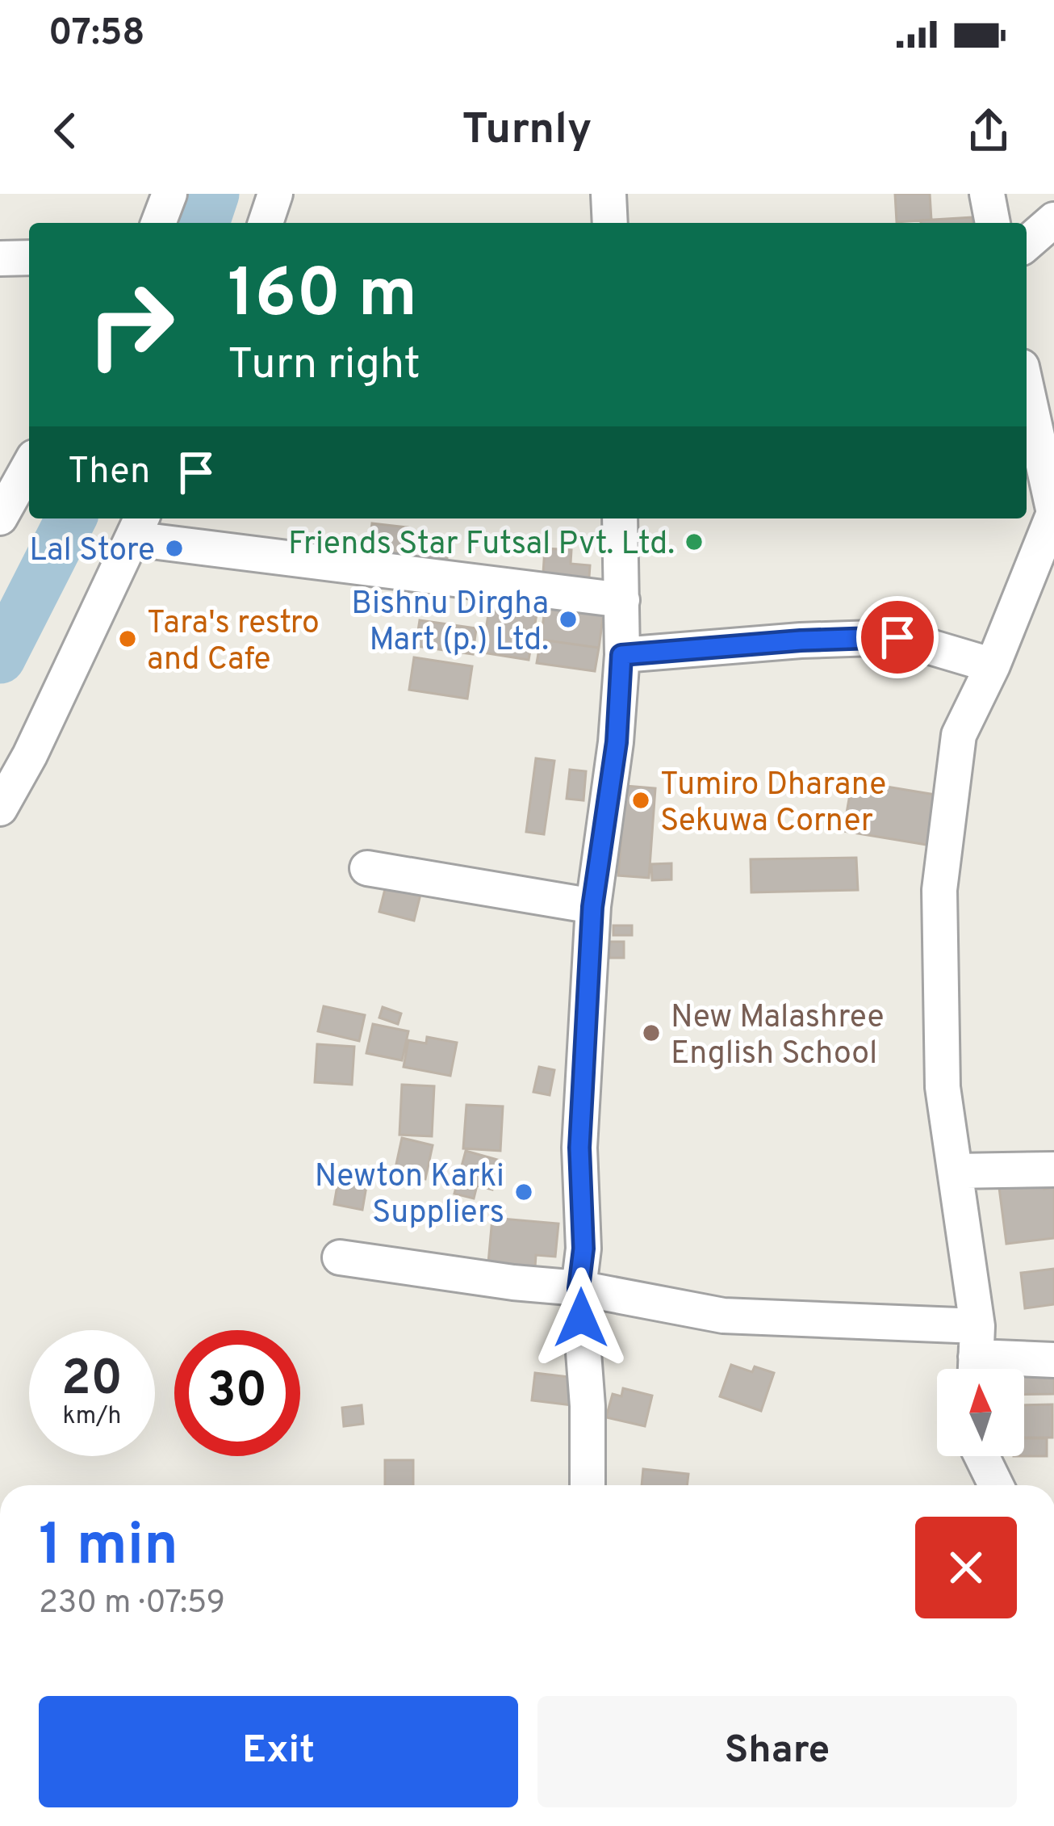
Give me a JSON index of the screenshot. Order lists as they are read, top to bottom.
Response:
{
  "places": [
    "Friends Star Futsal Pvt. Ltd.",
    "Lal Store",
    "Bishnu Dirgha Mart (p.) Ltd.",
    "Tara's restro and Cafe",
    "Tumiro Dharane Sekuwa Corner",
    "New Malashree English School",
    "Newton Karki Suppliers"
  ],
  "north": "top",
  "page": {
    "status": "07:58",
    "header": "Turnly",
    "turn": ["160 m", "Turn right"],
    "then": "Then",
    "speed": "20 km/h",
    "limit": "30",
    "heading": ["1 min", "230 m · 07:59"],
    "buttons": ["Exit", "Share"]
  }
}
